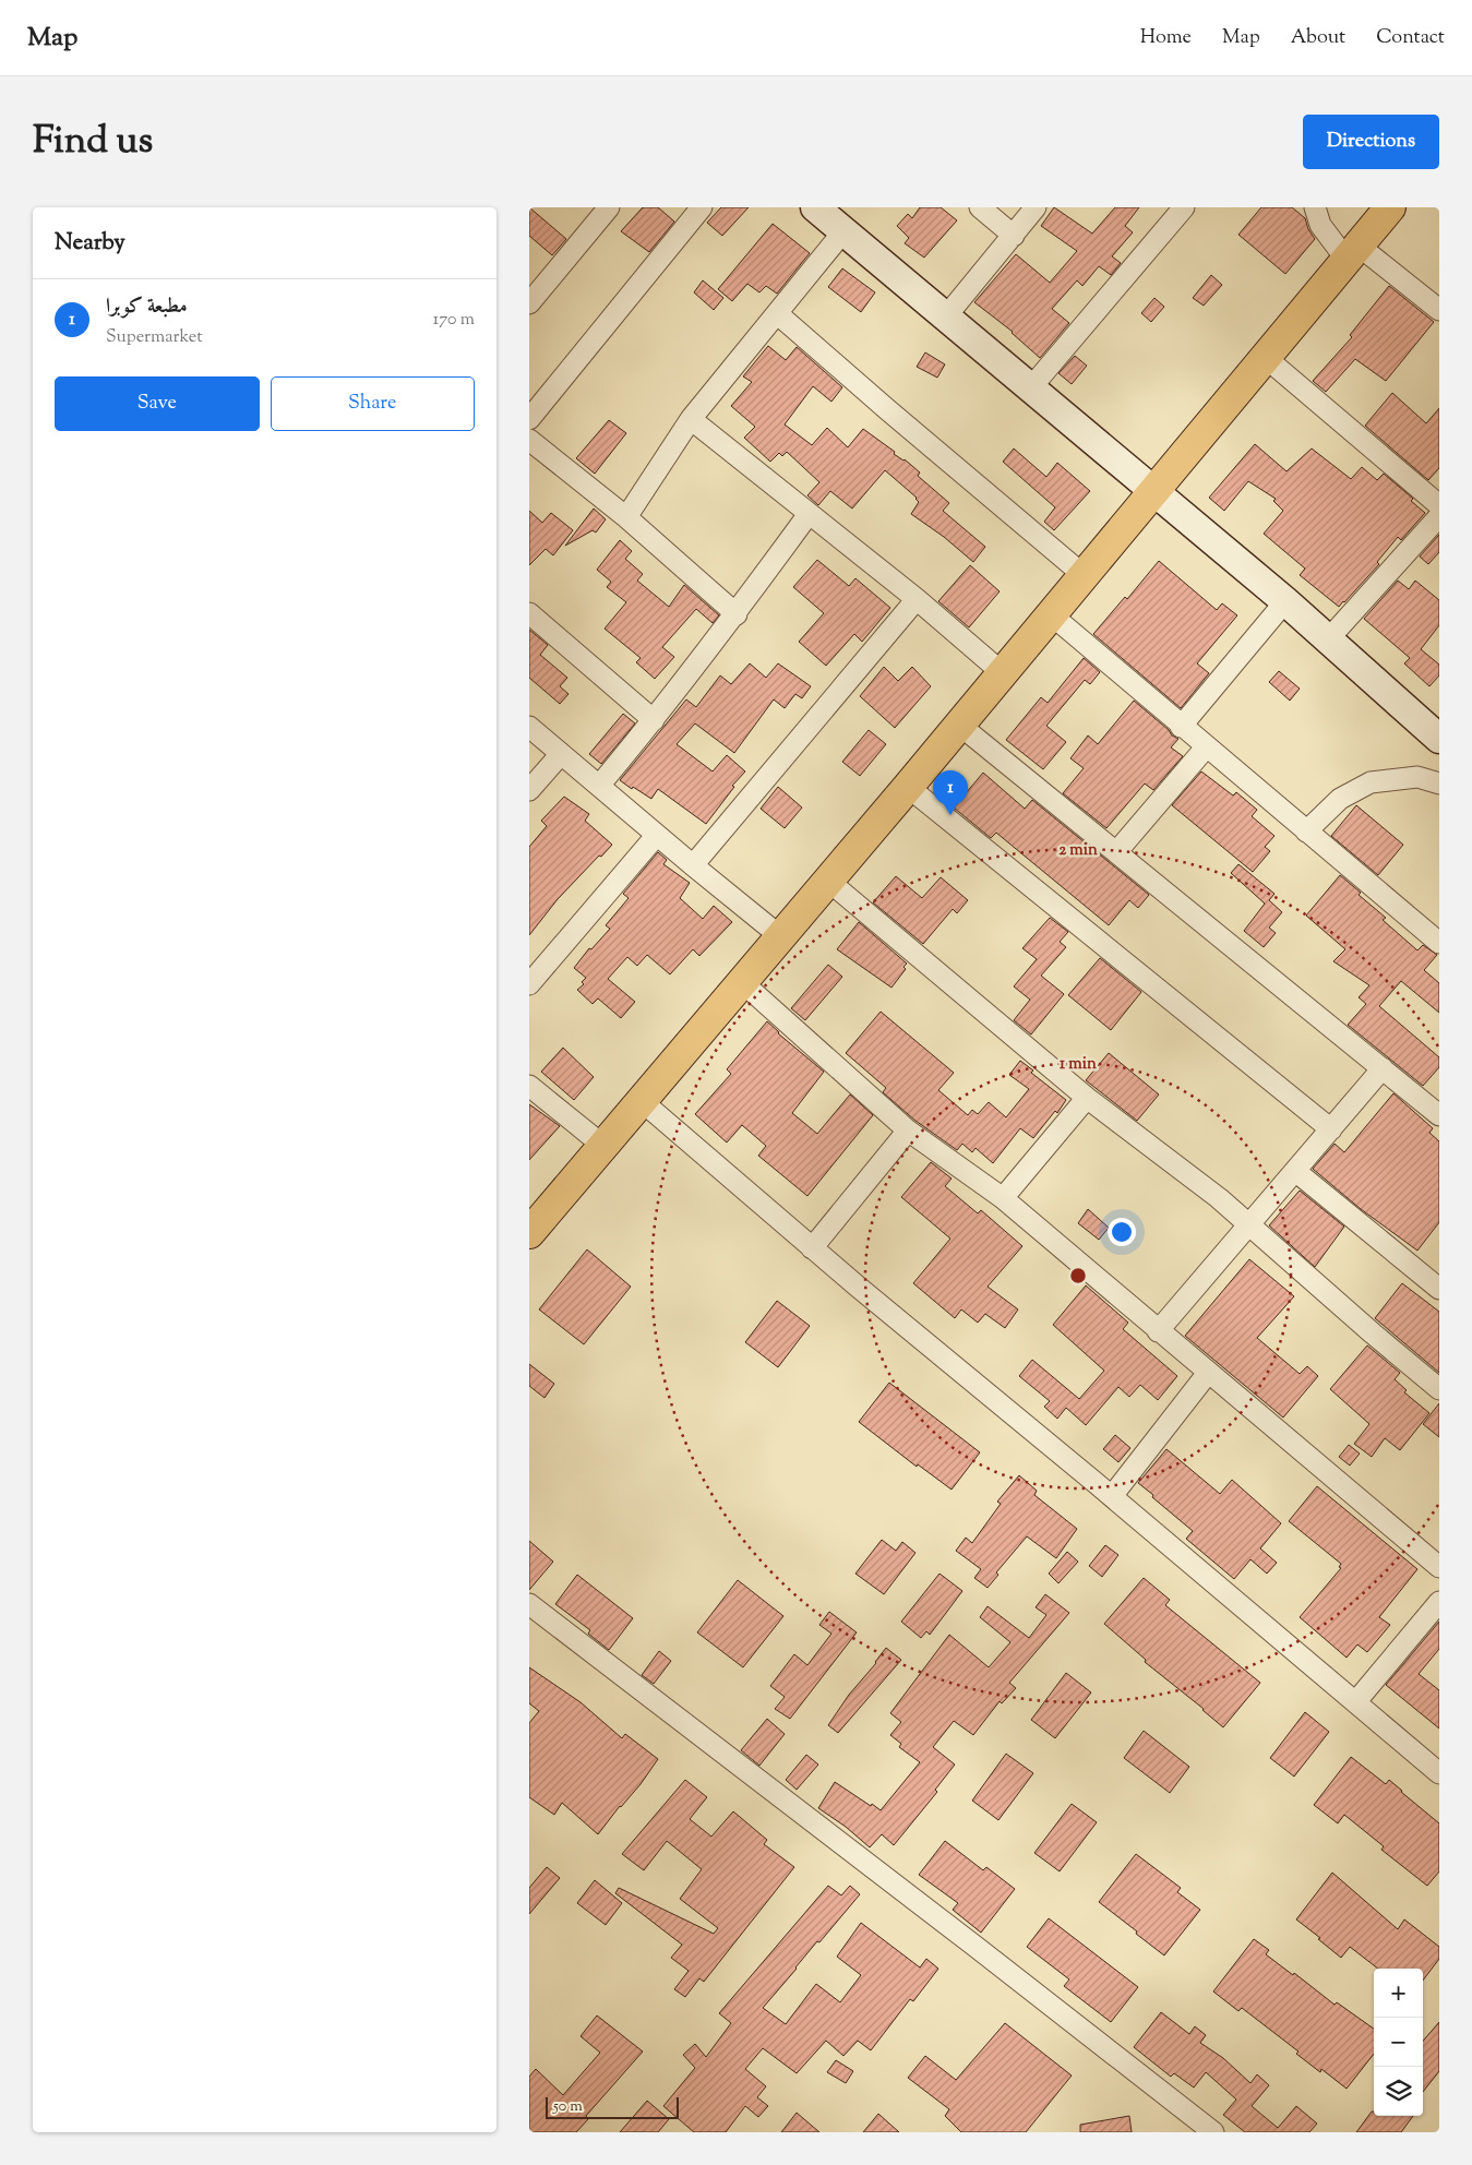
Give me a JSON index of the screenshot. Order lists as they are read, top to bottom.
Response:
{
  "scale_bar": "50 m",
  "page": {
    "header": "Map",
    "nav": [
      "Home",
      "Map",
      "About",
      "Contact"
    ],
    "title": "Find us",
    "buttons": [
      "Directions",
      ["Save", "Share"]
    ],
    "heading": "Nearby",
    "list": [
      {
        "mark": "1",
        "name": "مطبعة كوبرا",
        "note": "Supermarket",
        "value": "170 m"
      }
    ],
    "pins": "1",
    "map_buttons": ["+", "−"],
    "scale": "50 m"
  },
  "rings": ["2 min", "1 min"]
}
